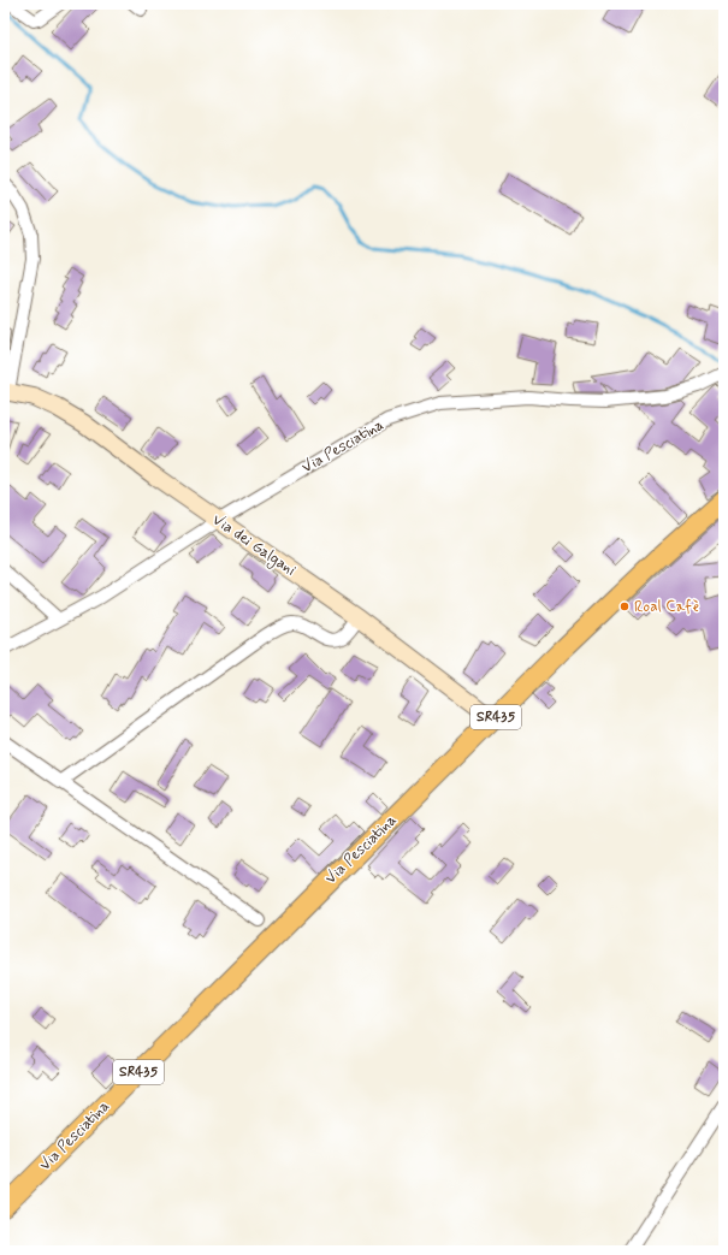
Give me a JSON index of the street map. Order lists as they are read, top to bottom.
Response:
{
  "streets": {
    "main road": ["Via Pesciatina", "SR435"],
    "street": ["Via dei Galgani"]
  },
  "crossings": [
    ["Via Pesciatina", "Via dei Galgani"]
  ],
  "places": ["Roal Cafè"]
}
